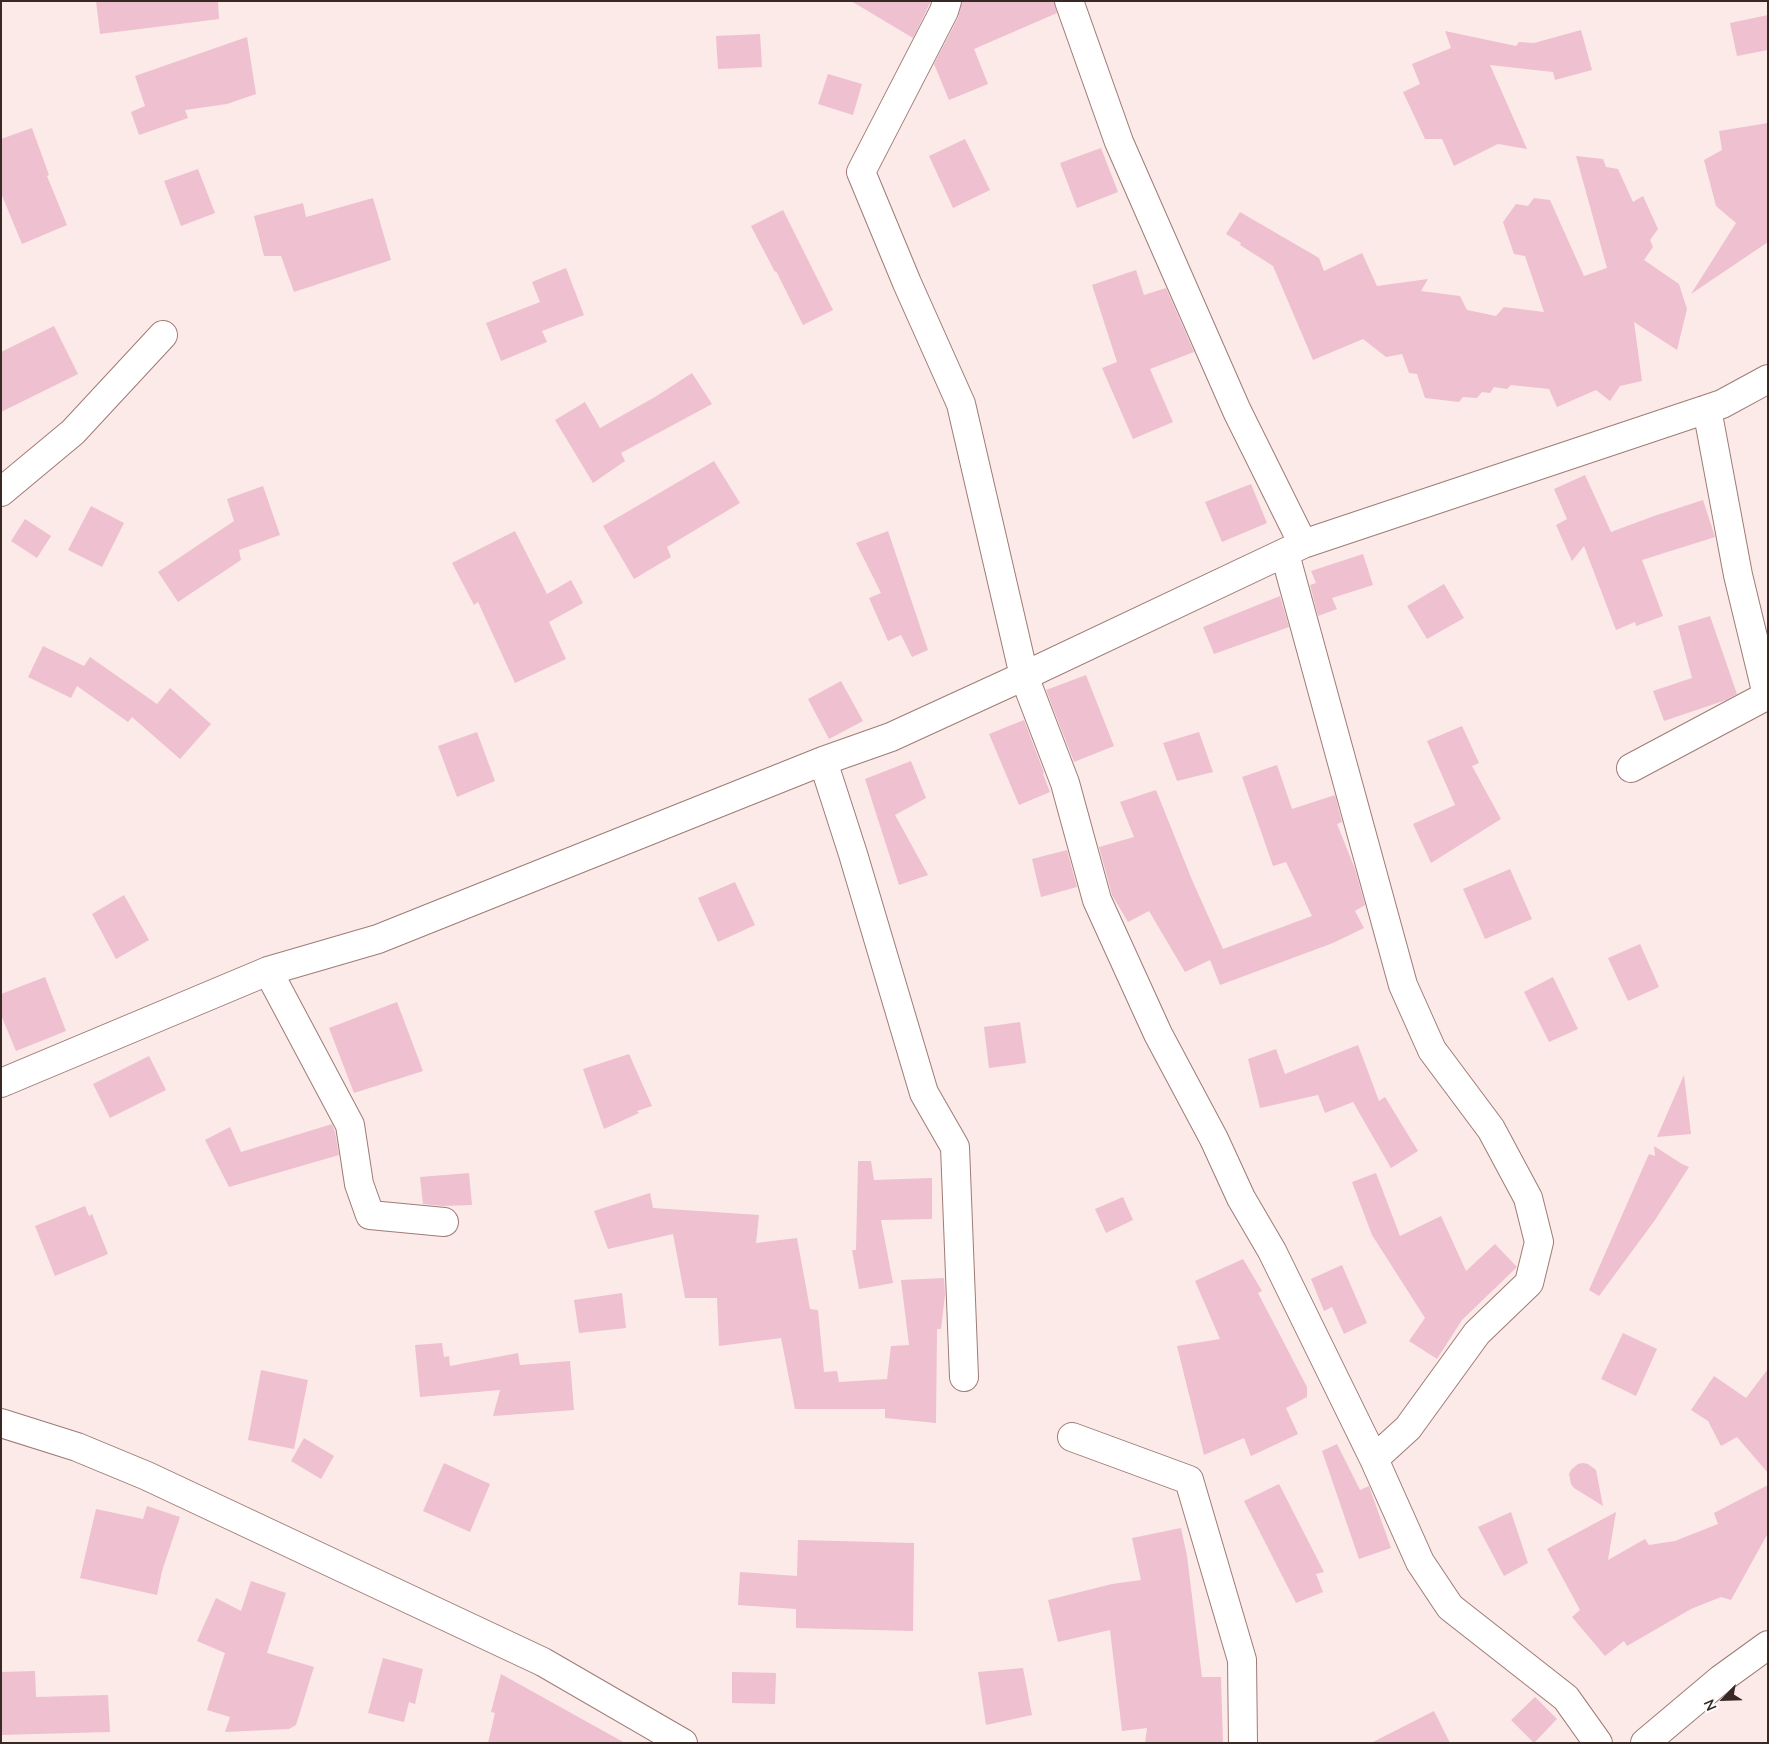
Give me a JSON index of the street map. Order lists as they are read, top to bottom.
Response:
{
  "north": "bottom left"
}
